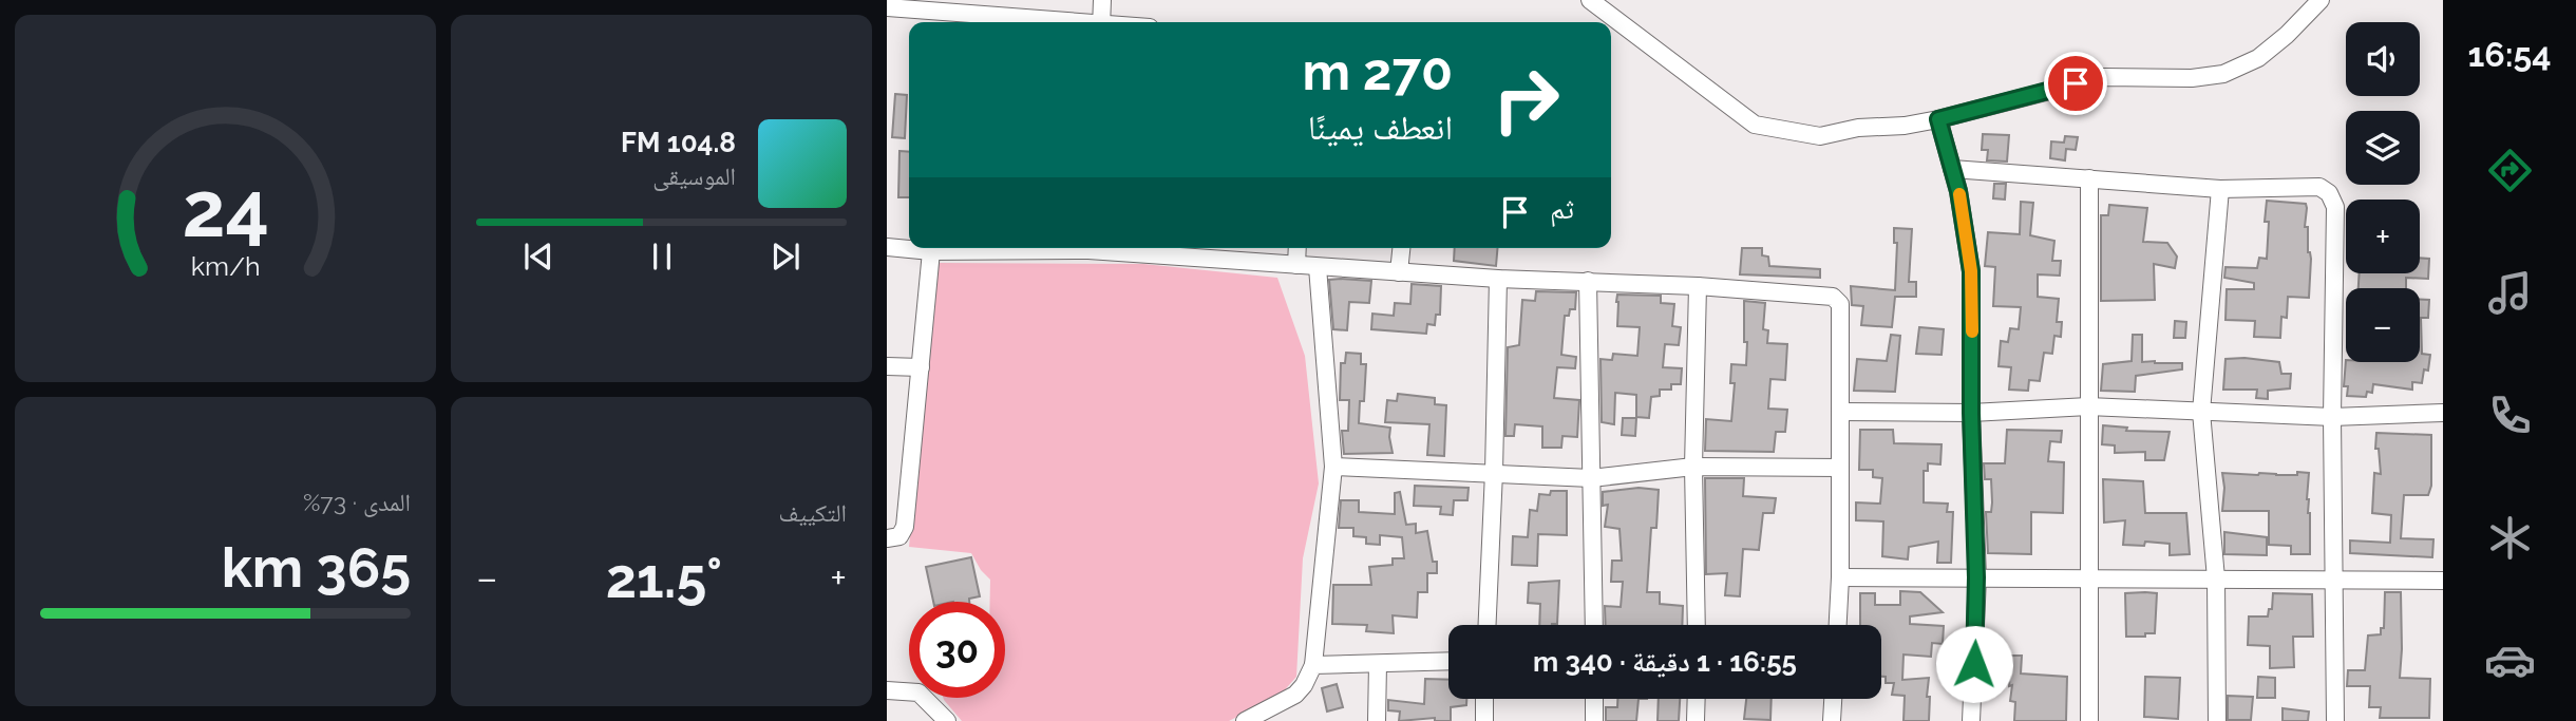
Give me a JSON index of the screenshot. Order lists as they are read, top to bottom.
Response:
{
  "page": {
    "tabs": "16:54",
    "map_buttons": ["+", "−"],
    "turn": ["270 m", "انعطف يمينًا"],
    "song": ["104.8 FM", "الموسيقى"],
    "then": "ثم",
    "tile": [
      "التكييف",
      ["المدى · 73%", "365 km"]
    ],
    "heat": ["−", "21.5°", "+"],
    "limit": "30",
    "trip": "16:55 · 1 دقيقة · 340 m",
    "gauge": ["24", "km/h"]
  }
}
